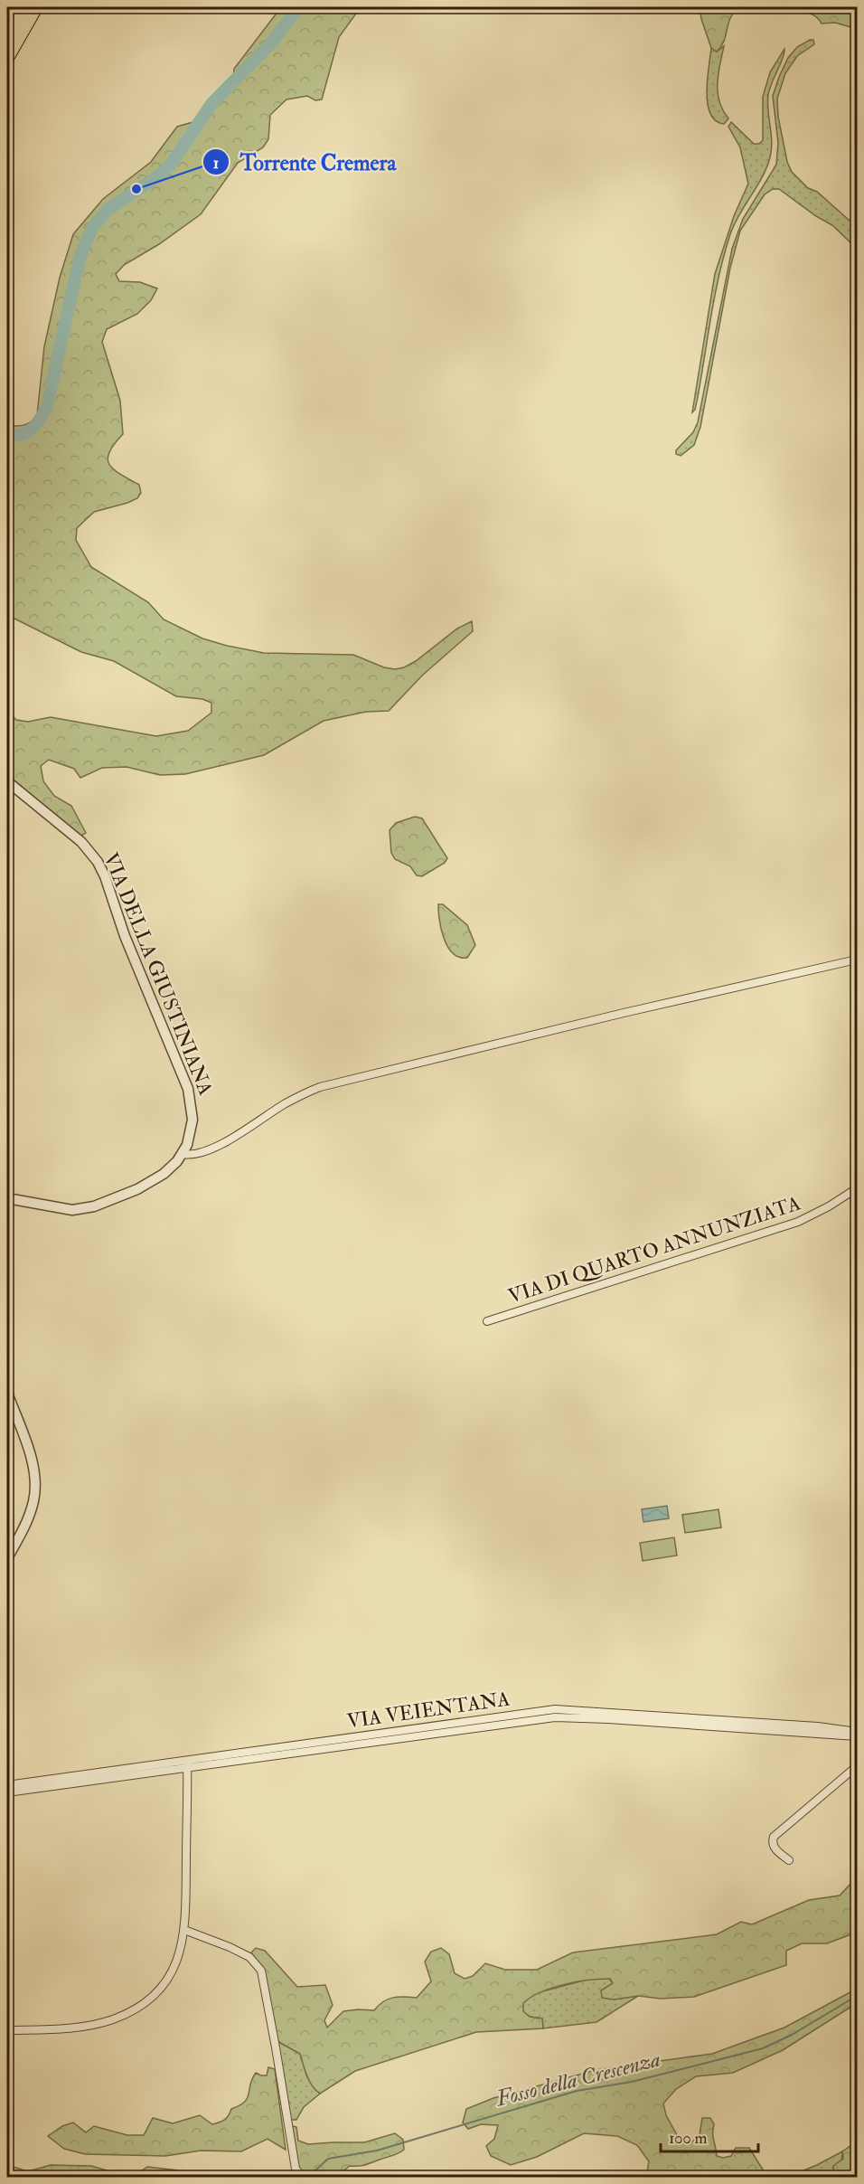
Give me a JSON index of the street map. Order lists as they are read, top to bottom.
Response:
{
  "streets": {
    "street": ["VIA DELLA GIUSTINIANA", "VIA DI QUARTO ANNUNZIATA", "VIA VEIENTANA"]
  },
  "water": ["Fosso della Crescenza"],
  "places": ["Torrente Cremera"],
  "scale_bar": "100 m"
}
